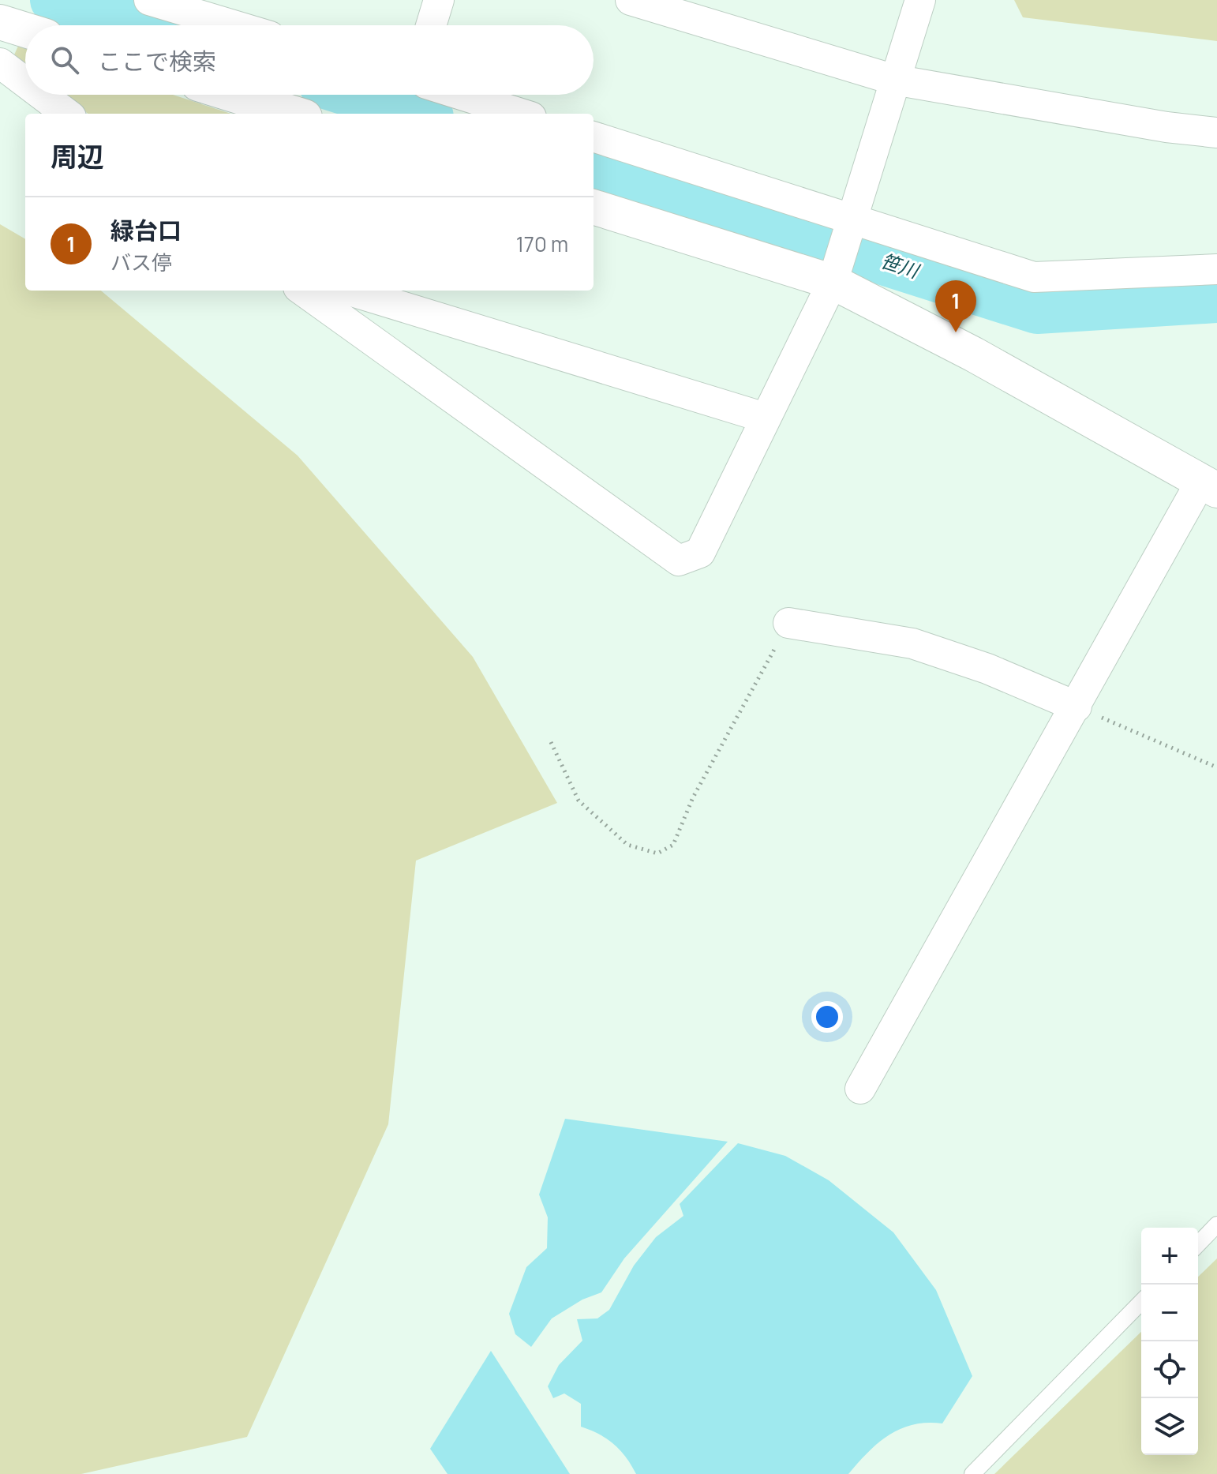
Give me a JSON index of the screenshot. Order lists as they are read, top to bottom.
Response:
{
  "water": ["笹川"],
  "page": {
    "search": "ここで検索",
    "heading": "周辺",
    "list": [
      {
        "mark": "1",
        "name": "緑台口",
        "note": "バス停",
        "value": "170 m"
      }
    ],
    "pins": "1",
    "map_buttons": ["+", "−"]
  }
}
